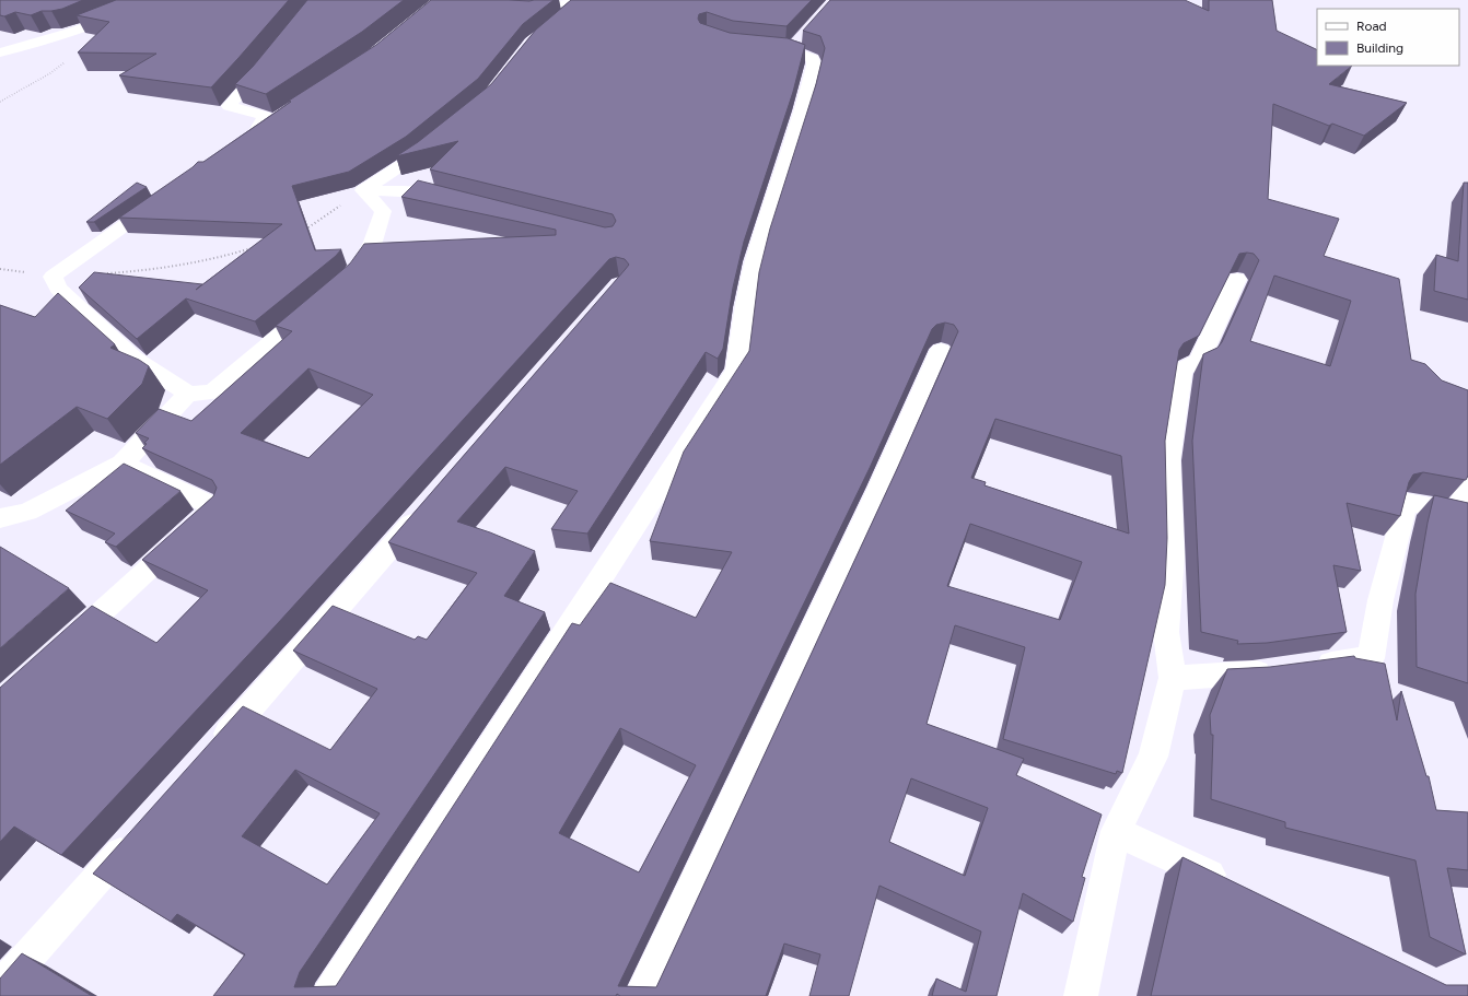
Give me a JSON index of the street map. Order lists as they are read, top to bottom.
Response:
{
  "legend": ["Road", "Building"]
}
